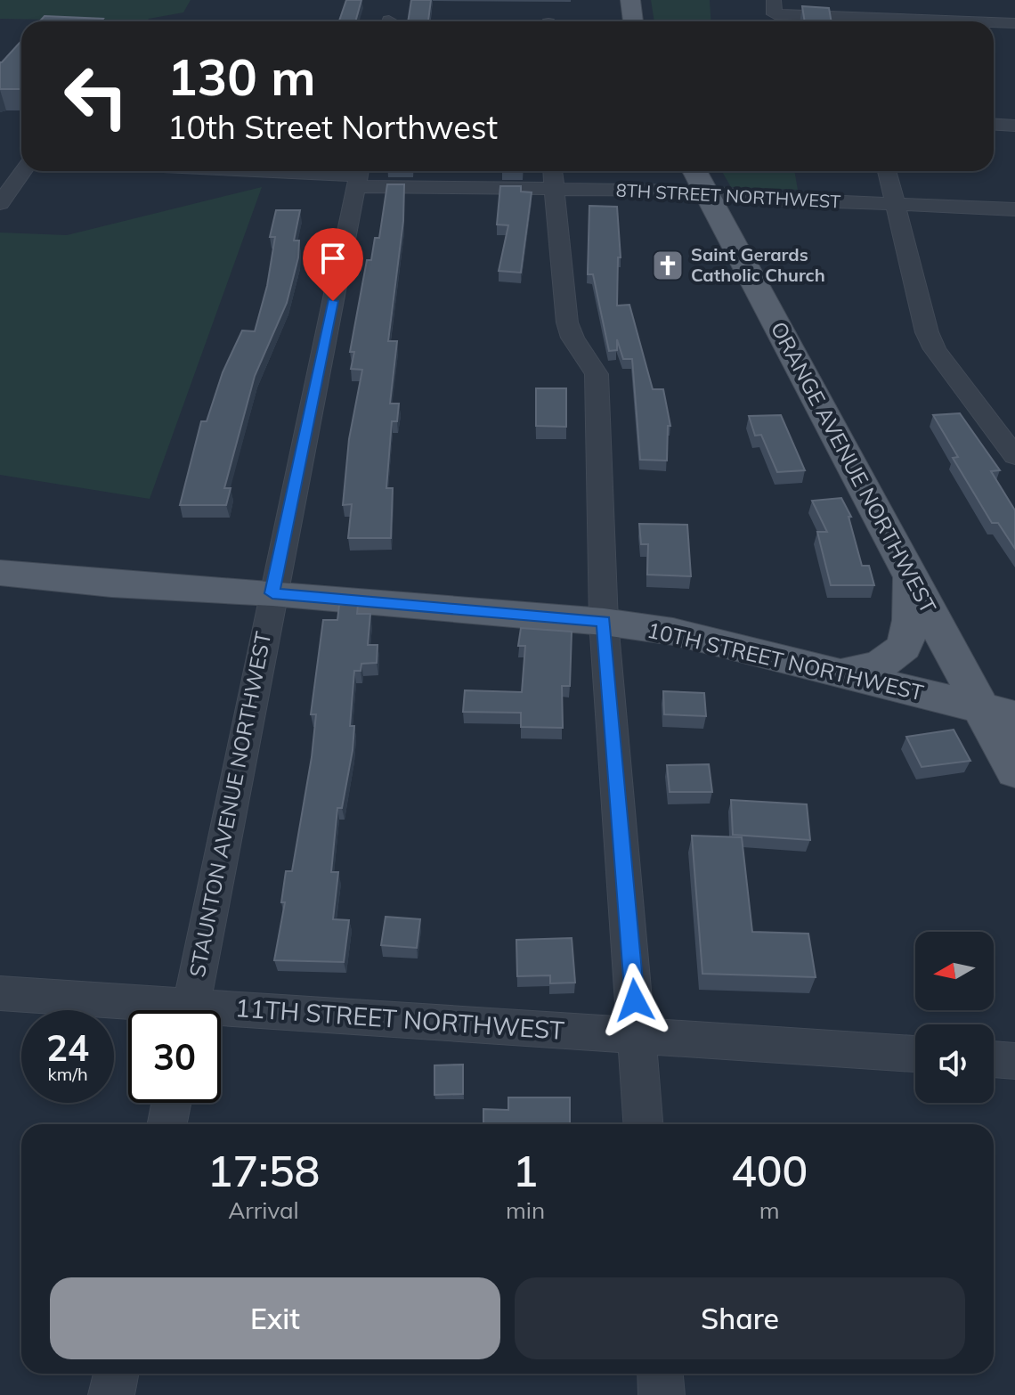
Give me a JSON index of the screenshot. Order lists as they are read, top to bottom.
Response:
{
  "streets": {
    "main road": ["ORANGE AVENUE NORTHWEST", "10TH STREET NORTHWEST"],
    "street": ["8TH STREET NORTHWEST", "STAUNTON AVENUE NORTHWEST", "11TH STREET NORTHWEST"]
  },
  "crossings": [
    ["8TH STREET NORTHWEST", "ORANGE AVENUE NORTHWEST"],
    ["8TH STREET NORTHWEST", "STAUNTON AVENUE NORTHWEST"],
    ["ORANGE AVENUE NORTHWEST", "10TH STREET NORTHWEST"],
    ["10TH STREET NORTHWEST", "STAUNTON AVENUE NORTHWEST"]
  ],
  "places": {
    "church": ["Saint Gerards Catholic Church"]
  },
  "north": "left",
  "page": {
    "turn": ["130 m", "10th Street Northwest"],
    "speed": "24 km/h",
    "limit": "30",
    "eta": [
      "17:58",
      "Arrival",
      "1",
      "min",
      "400",
      "m"
    ],
    "buttons": ["Exit", "Share"]
  }
}
